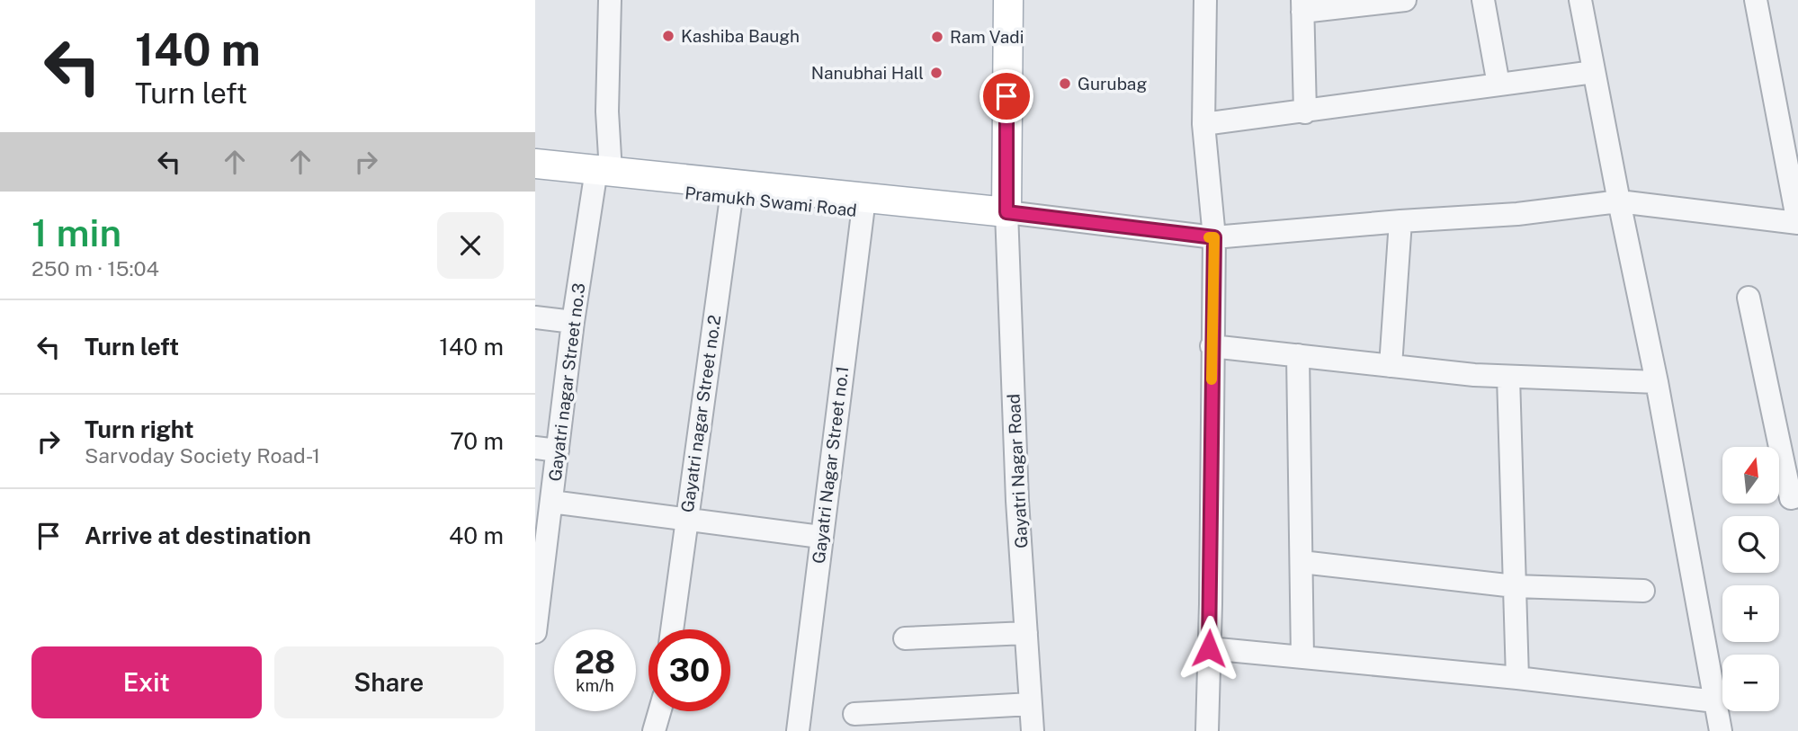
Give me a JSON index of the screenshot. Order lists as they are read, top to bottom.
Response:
{
  "streets": {
    "main road": ["Pramukh Swami Road"],
    "street": [
      "Gayatri nagar Street no.3",
      "Gayatri nagar Street no.2",
      "Gayatri Nagar Street no.1",
      "Gayatri Nagar Road"
    ]
  },
  "crossings": [
    ["Pramukh Swami Road", "Gayatri nagar Street no.3"],
    ["Pramukh Swami Road", "Gayatri nagar Street no.2"],
    ["Pramukh Swami Road", "Gayatri Nagar Street no.1"],
    ["Pramukh Swami Road", "Gayatri Nagar Road"]
  ],
  "places": [
    "Kashiba Baugh",
    "Ram Vadi",
    "Nanubhai Hall",
    "Gurubag"
  ],
  "north": "top",
  "page": {
    "turn": ["140 m", "Turn left"],
    "heading": ["1 min", "250 m · 15:04"],
    "list": [
      {
        "name": "Turn left",
        "value": "140 m"
      },
      {
        "name": "Turn right",
        "note": "Sarvoday Society Road-1",
        "value": "70 m"
      },
      {
        "name": "Arrive at destination",
        "value": "40 m"
      }
    ],
    "map_buttons": ["+", "−"],
    "speed": "28 km/h",
    "limit": "30",
    "buttons": ["Exit", "Share"]
  }
}
